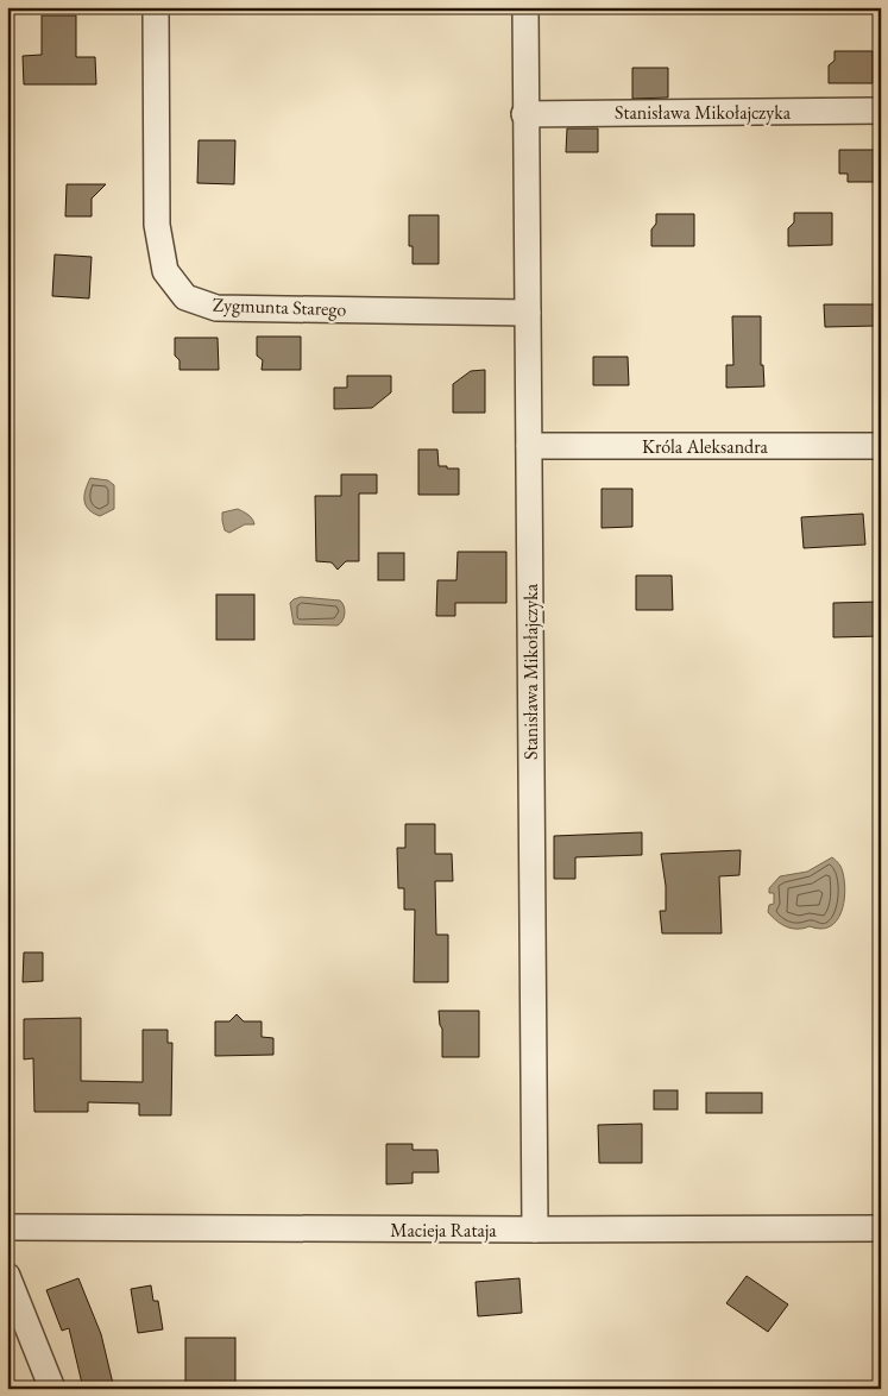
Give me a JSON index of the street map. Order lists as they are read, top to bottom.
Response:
{
  "streets": {
    "street": [
      "Stanisława Mikołajczyka",
      "Zygmunta Starego",
      "Króla Aleksandra",
      "Macieja Rataja"
    ]
  },
  "crossings": [
    ["Stanisława Mikołajczyka", "Zygmunta Starego"],
    ["Stanisława Mikołajczyka", "Króla Aleksandra"],
    ["Stanisława Mikołajczyka", "Macieja Rataja"]
  ]
}
